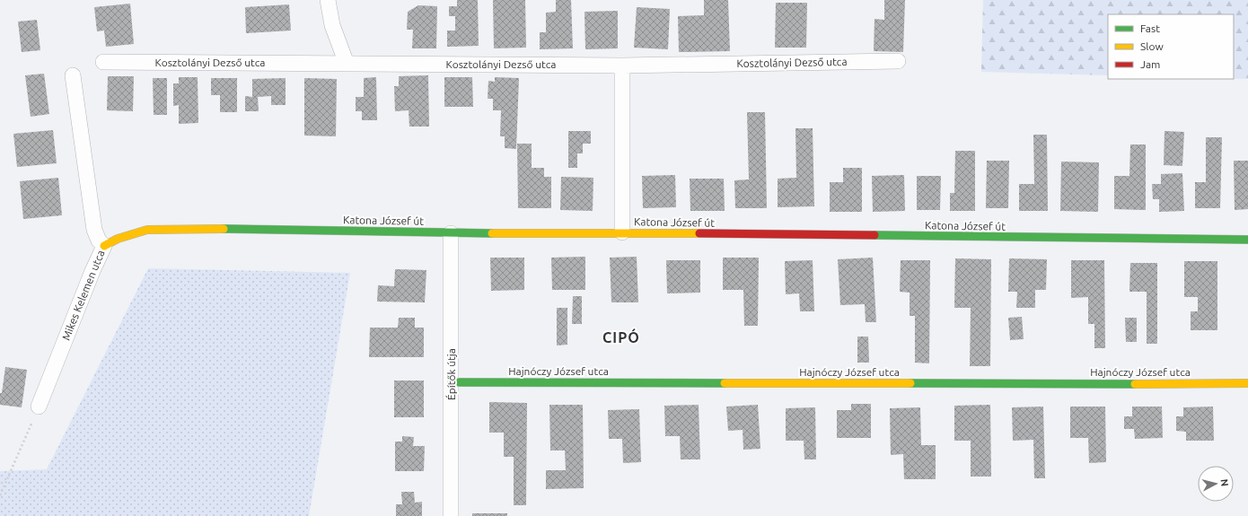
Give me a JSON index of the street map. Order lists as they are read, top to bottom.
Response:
{
  "streets": {
    "street": [
      "Kosztolányi Dezső utca",
      "Katona József út",
      "Mikes Kelemen utca",
      "Hajnóczy József utca",
      "Építők útja"
    ]
  },
  "crossings": [
    ["Katona József út", "Mikes Kelemen utca"],
    ["Katona József út", "Építők útja"],
    ["Hajnóczy József utca", "Építők útja"]
  ],
  "districts": ["CIPÓ"],
  "legend": ["Fast", "Slow", "Jam"],
  "north": "right"
}
